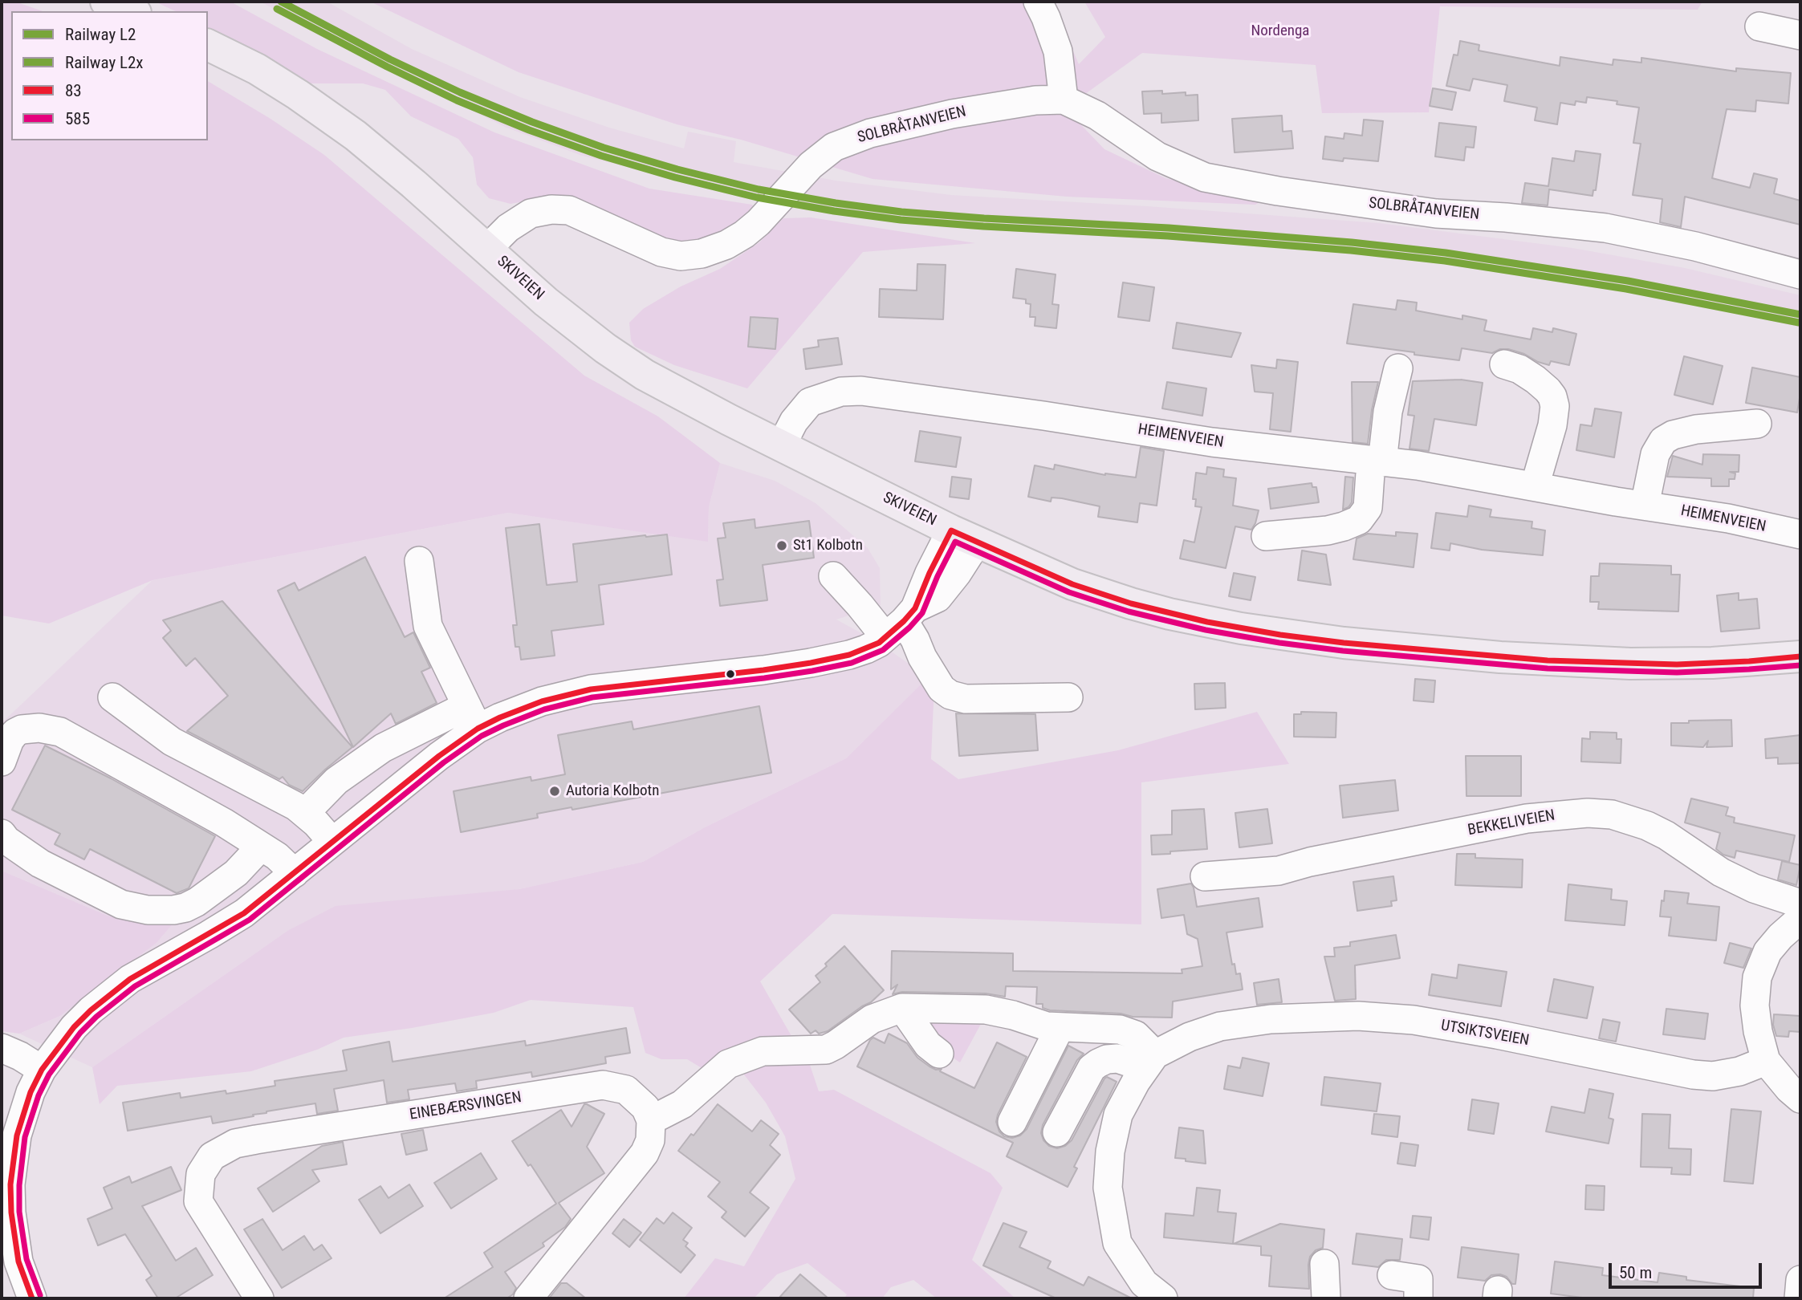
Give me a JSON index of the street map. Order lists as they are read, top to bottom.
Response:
{
  "streets": {
    "main road": ["SKIVEIEN"],
    "street": [
      "SOLBRÅTANVEIEN",
      "HEIMENVEIEN",
      "BEKKELIVEIEN",
      "UTSIKTSVEIEN",
      "EINEBÆRSVINGEN"
    ]
  },
  "crossings": [
    ["SOLBRÅTANVEIEN", "SKIVEIEN"],
    ["SKIVEIEN", "HEIMENVEIEN"]
  ],
  "parks": ["Nordenga"],
  "places": ["St1 Kolbotn", "Autoria Kolbotn"],
  "lines": [
    "rail line L2",
    "rail line L2x",
    "transit line 83",
    "transit line 585"
  ],
  "legend": [
    "Railway L2",
    "Railway L2x",
    "83",
    "585"
  ],
  "scale_bar": "50 m"
}
